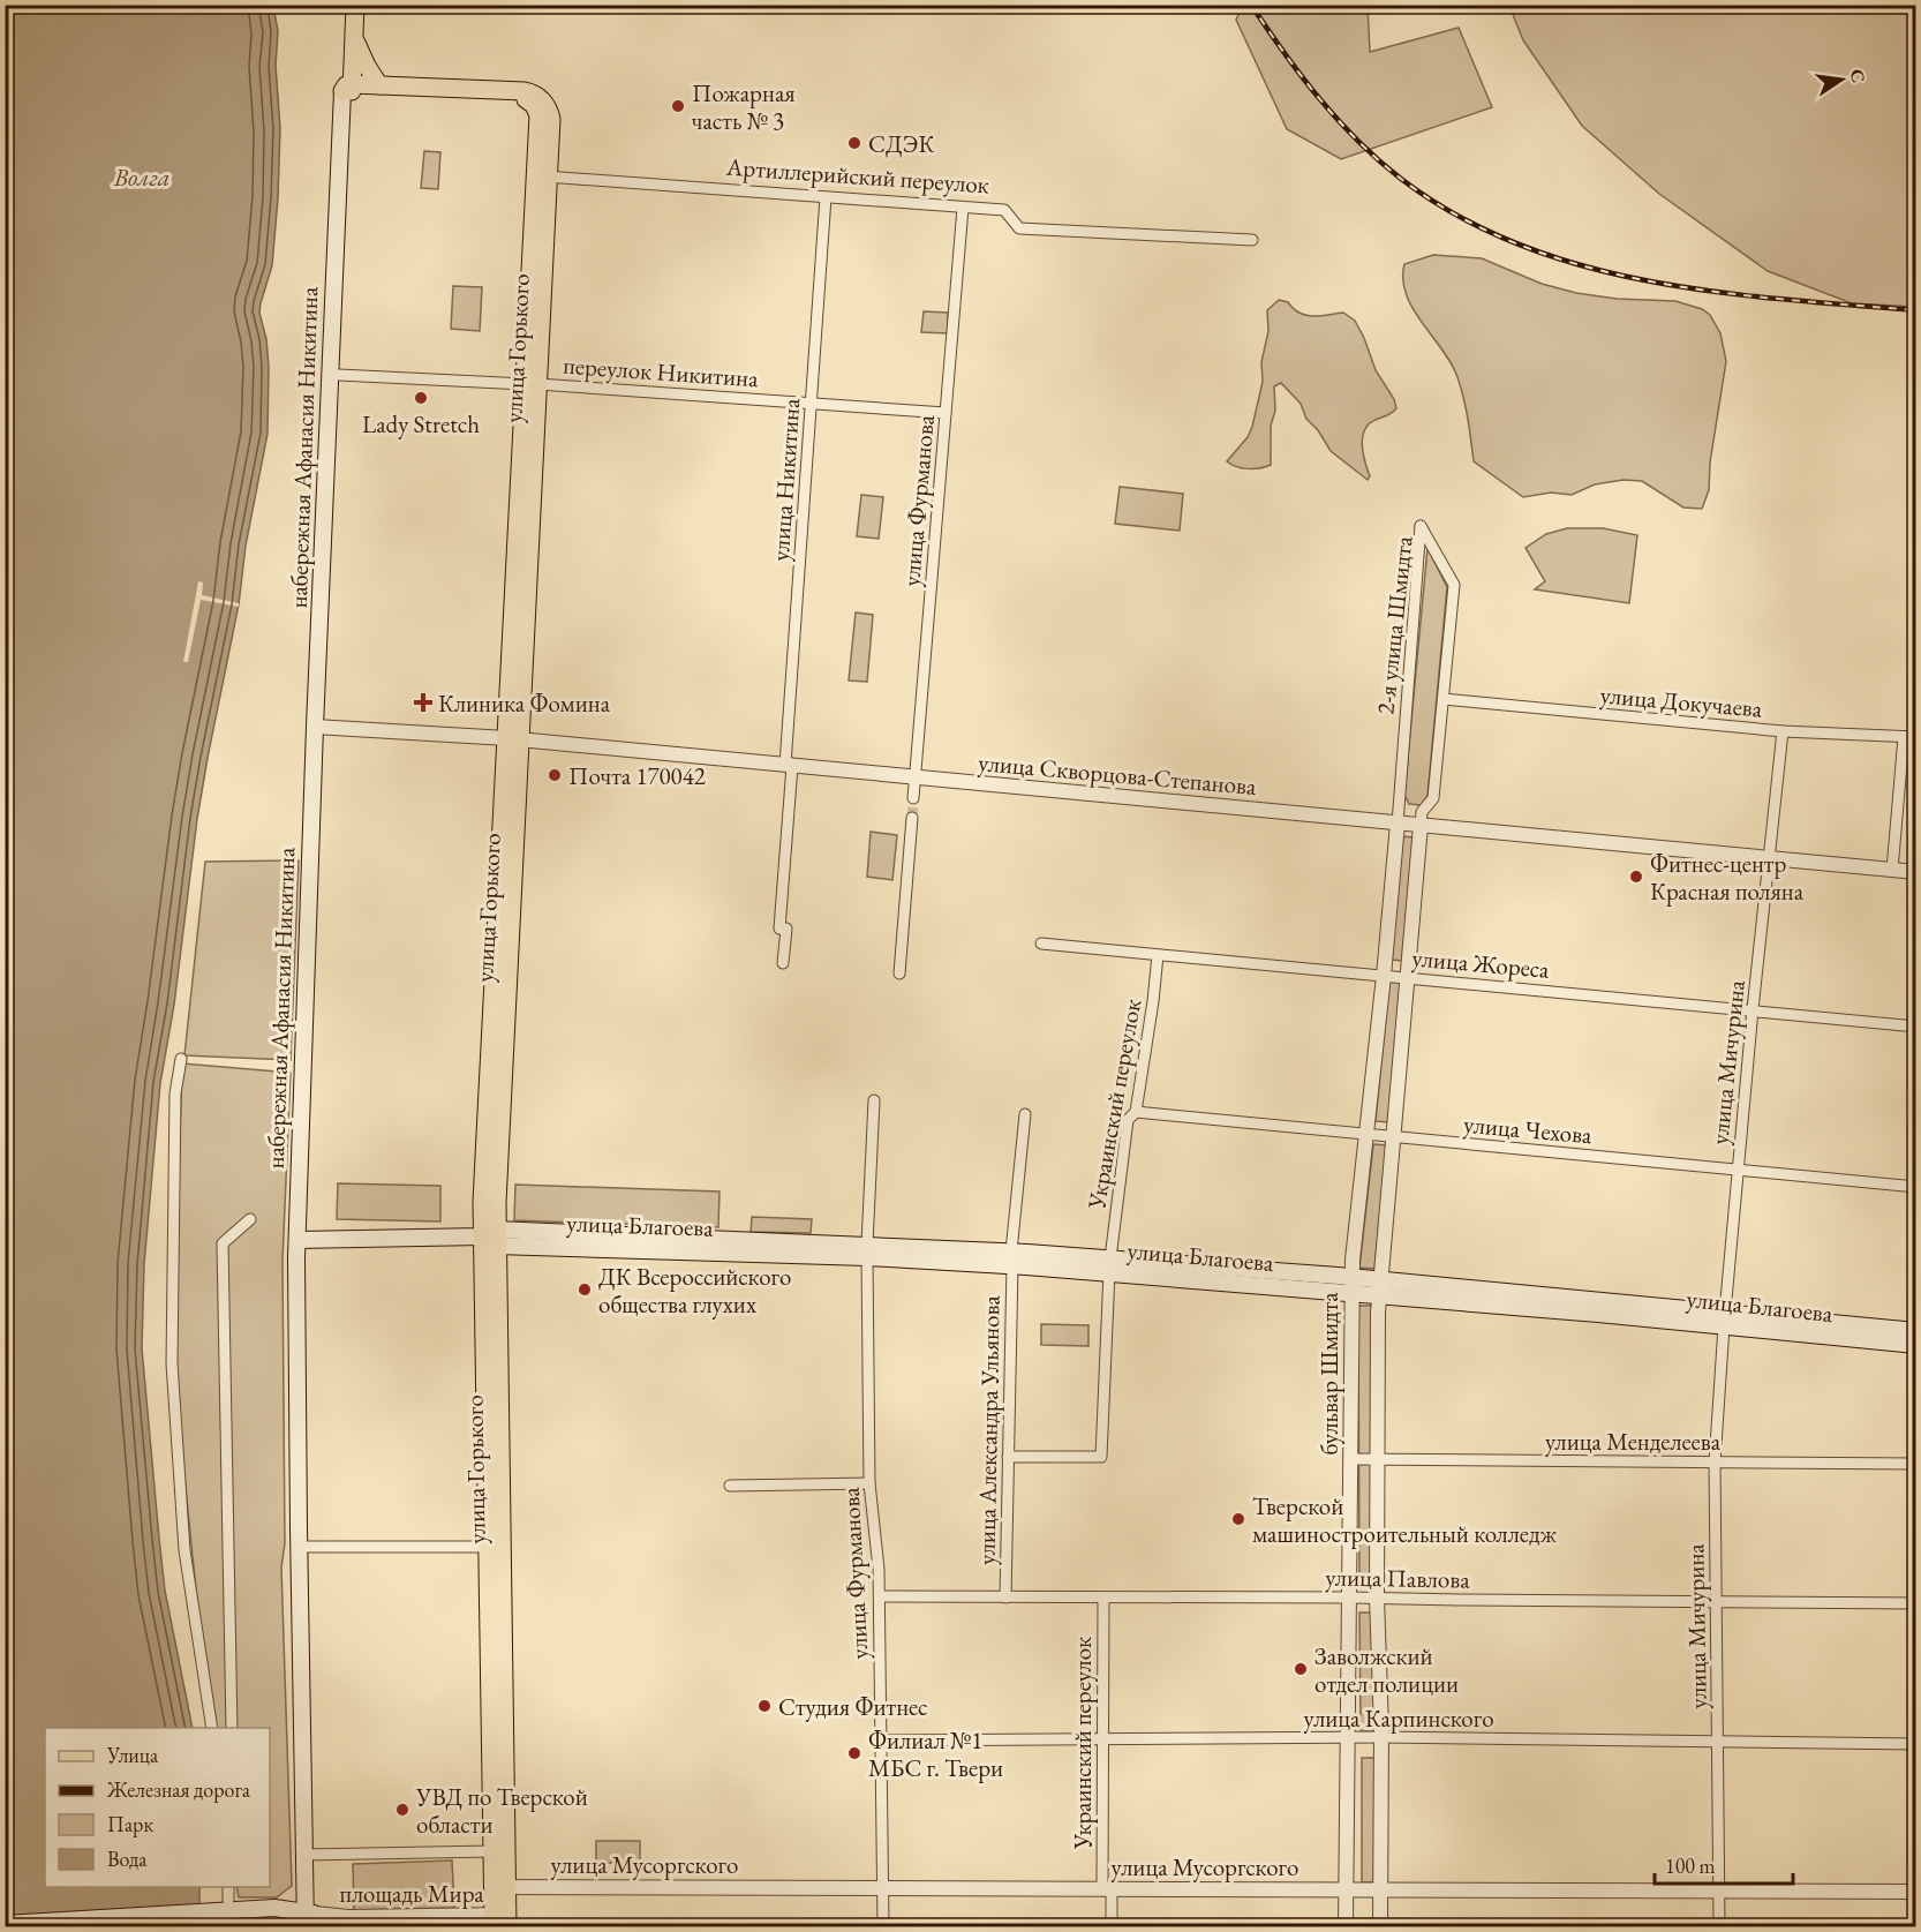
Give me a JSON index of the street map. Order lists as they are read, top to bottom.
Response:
{
  "streets": {
    "main road": ["улица Горького", "набережная Афанасия Никитина", "улица Благоева"],
    "street": [
      "Артиллерийский переулок",
      "переулок Никитина",
      "улица Никитина",
      "улица Фурманова",
      "2-я улица Шмидта",
      "улица Докучаева",
      "улица Скворцова-Степанова",
      "улица Жореса",
      "улица Мичурина",
      "Украинский переулок",
      "улица Чехова",
      "бульвар Шмидта",
      "улица Александра Ульянова",
      "улица Менделеева",
      "улица Павлова",
      "улица Карпинского",
      "улица Мусоргского",
      "площадь Мира"
    ]
  },
  "crossings": [
    ["Артиллерийский переулок", "улица Горького"],
    ["Артиллерийский переулок", "улица Никитина"],
    ["Артиллерийский переулок", "улица Фурманова"],
    ["улица Горького", "переулок Никитина"],
    ["улица Горького", "набережная Афанасия Никитина"],
    ["улица Горького", "улица Скворцова-Степанова"],
    ["улица Горького", "улица Благоева"],
    ["улица Горького", "улица Мусоргского"],
    ["улица Горького", "площадь Мира"],
    ["переулок Никитина", "набережная Афанасия Никитина"],
    ["переулок Никитина", "улица Никитина"],
    ["переулок Никитина", "улица Фурманова"],
    ["набережная Афанасия Никитина", "улица Скворцова-Степанова"],
    ["набережная Афанасия Никитина", "улица Благоева"],
    ["набережная Афанасия Никитина", "площадь Мира"],
    ["улица Никитина", "улица Скворцова-Степанова"],
    ["улица Фурманова", "улица Скворцова-Степанова"],
    ["улица Фурманова", "улица Благоева"],
    ["улица Фурманова", "улица Павлова"],
    ["улица Фурманова", "улица Карпинского"],
    ["улица Фурманова", "улица Мусоргского"],
    ["2-я улица Шмидта", "улица Докучаева"],
    ["2-я улица Шмидта", "улица Скворцова-Степанова"],
    ["2-я улица Шмидта", "бульвар Шмидта"],
    ["улица Докучаева", "улица Мичурина"],
    ["улица Скворцова-Степанова", "улица Мичурина"],
    ["улица Скворцова-Степанова", "бульвар Шмидта"],
    ["улица Жореса", "улица Мичурина"],
    ["улица Жореса", "Украинский переулок"],
    ["улица Жореса", "бульвар Шмидта"],
    ["улица Мичурина", "улица Чехова"],
    ["улица Мичурина", "улица Благоева"],
    ["улица Мичурина", "улица Менделеева"],
    ["улица Мичурина", "улица Павлова"],
    ["улица Мичурина", "улица Карпинского"],
    ["улица Мичурина", "улица Мусоргского"],
    ["Украинский переулок", "улица Чехова"],
    ["Украинский переулок", "улица Благоева"],
    ["Украинский переулок", "улица Александра Ульянова"],
    ["Украинский переулок", "улица Павлова"],
    ["Украинский переулок", "улица Карпинского"],
    ["Украинский переулок", "улица Мусоргского"],
    ["улица Чехова", "бульвар Шмидта"],
    ["улица Благоева", "бульвар Шмидта"],
    ["улица Благоева", "улица Александра Ульянова"],
    ["бульвар Шмидта", "улица Менделеева"],
    ["бульвар Шмидта", "улица Павлова"],
    ["бульвар Шмидта", "улица Карпинского"],
    ["бульвар Шмидта", "улица Мусоргского"],
    ["улица Александра Ульянова", "улица Павлова"]
  ],
  "water": ["Волга"],
  "places": {
    "other": [
      "Пожарная часть № 3",
      "СДЭК",
      "Lady Stretch",
      "Почта 170042",
      "Фитнес-центр Красная поляна",
      "ДК Всероссийского общества глухих",
      "Тверской машиностроительный колледж",
      "Заволжский отдел полиции",
      "Студия Фитнес",
      "Филиал №1 МБС г. Твери",
      "УВД по Тверской области"
    ],
    "health": ["Клиника Фомина"]
  },
  "legend": [
    "Улица",
    "Железная дорога",
    "Парк",
    "Вода"
  ],
  "scale_bar": "100 m",
  "north": "right"
}
